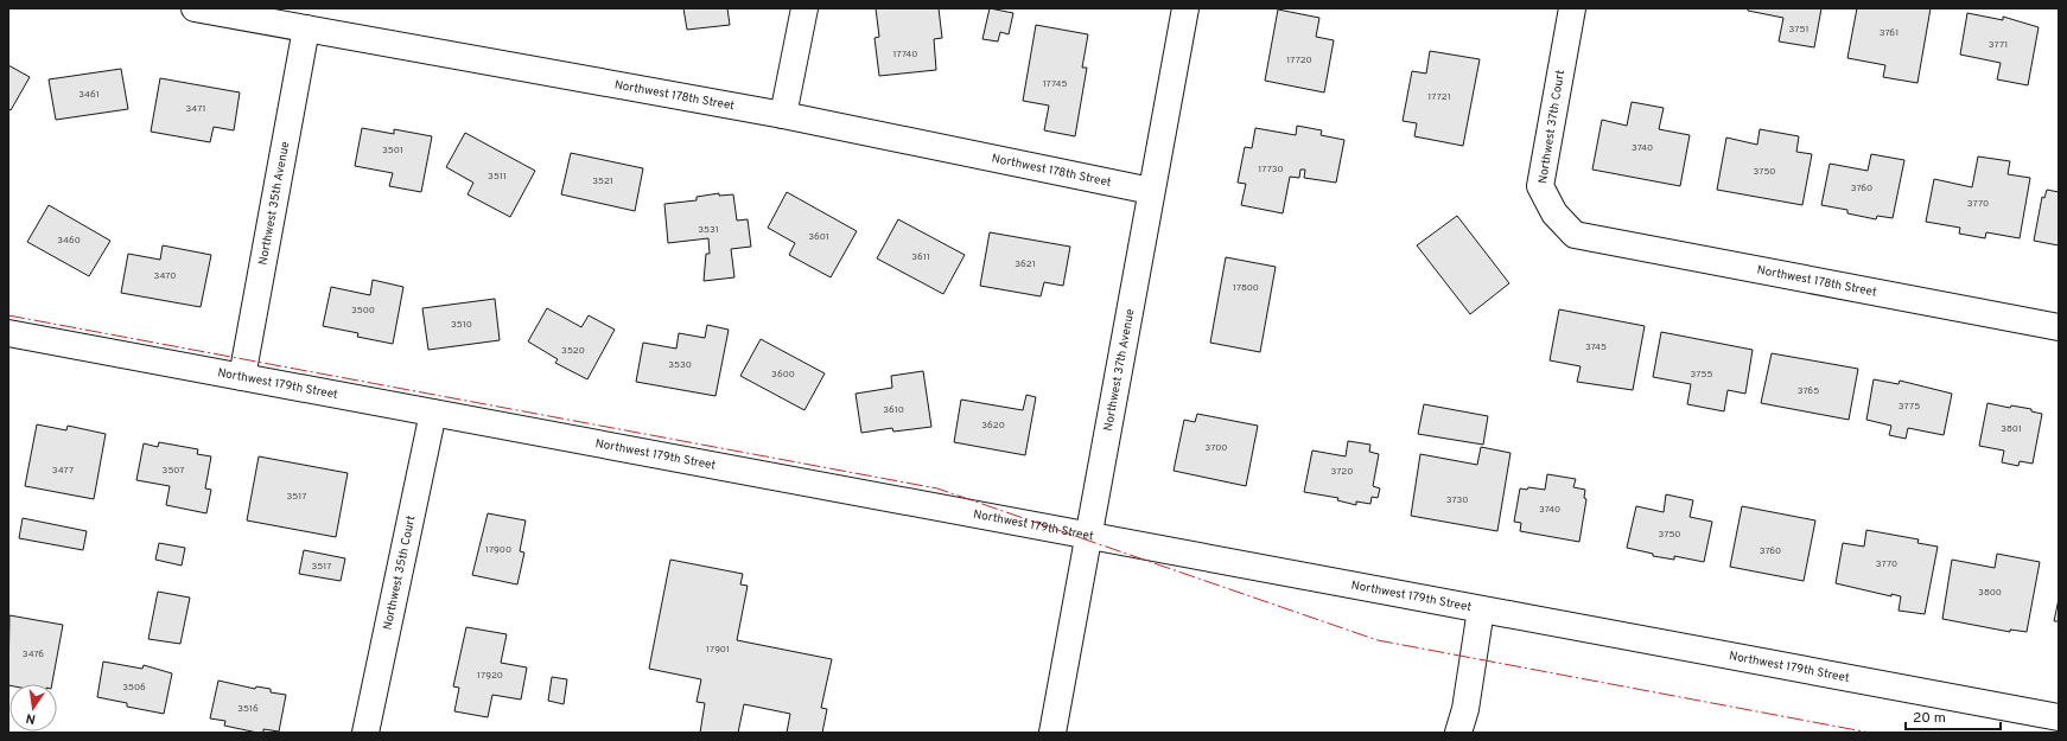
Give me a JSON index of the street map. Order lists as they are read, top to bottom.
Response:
{
  "streets": {
    "street": [
      "Northwest 178th Street",
      "Northwest 37th Court",
      "Northwest 35th Avenue",
      "Northwest 37th Avenue",
      "Northwest 179th Street",
      "Northwest 35th Court"
    ]
  },
  "crossings": [
    ["Northwest 178th Street", "Northwest 37th Court"],
    ["Northwest 178th Street", "Northwest 35th Avenue"],
    ["Northwest 178th Street", "Northwest 37th Avenue"],
    ["Northwest 35th Avenue", "Northwest 179th Street"],
    ["Northwest 37th Avenue", "Northwest 179th Street"],
    ["Northwest 179th Street", "Northwest 35th Court"]
  ],
  "house_numbers": [
    "3751",
    "3761",
    "3771",
    "17740",
    "17720",
    "17745",
    "3461",
    "17721",
    "3471",
    "3740",
    "3501",
    "17730",
    "3750",
    "3511",
    "3521",
    "3760",
    "3770",
    "3531",
    "3601",
    "3460",
    "3611",
    "3621",
    "3470",
    "17800",
    "3500",
    "3510",
    "3745",
    "3520",
    "3530",
    "3600",
    "3755",
    "3765",
    "3775",
    "3610",
    "3620",
    "3801",
    "3700",
    "3477",
    "3507",
    "3720",
    "3517",
    "3730",
    "3740",
    "3750",
    "17900",
    "3760",
    "3770",
    "3517",
    "3800",
    "17901",
    "3476",
    "17920",
    "3506",
    "3516"
  ],
  "scale_bar": "20 m",
  "north": "bottom"
}
